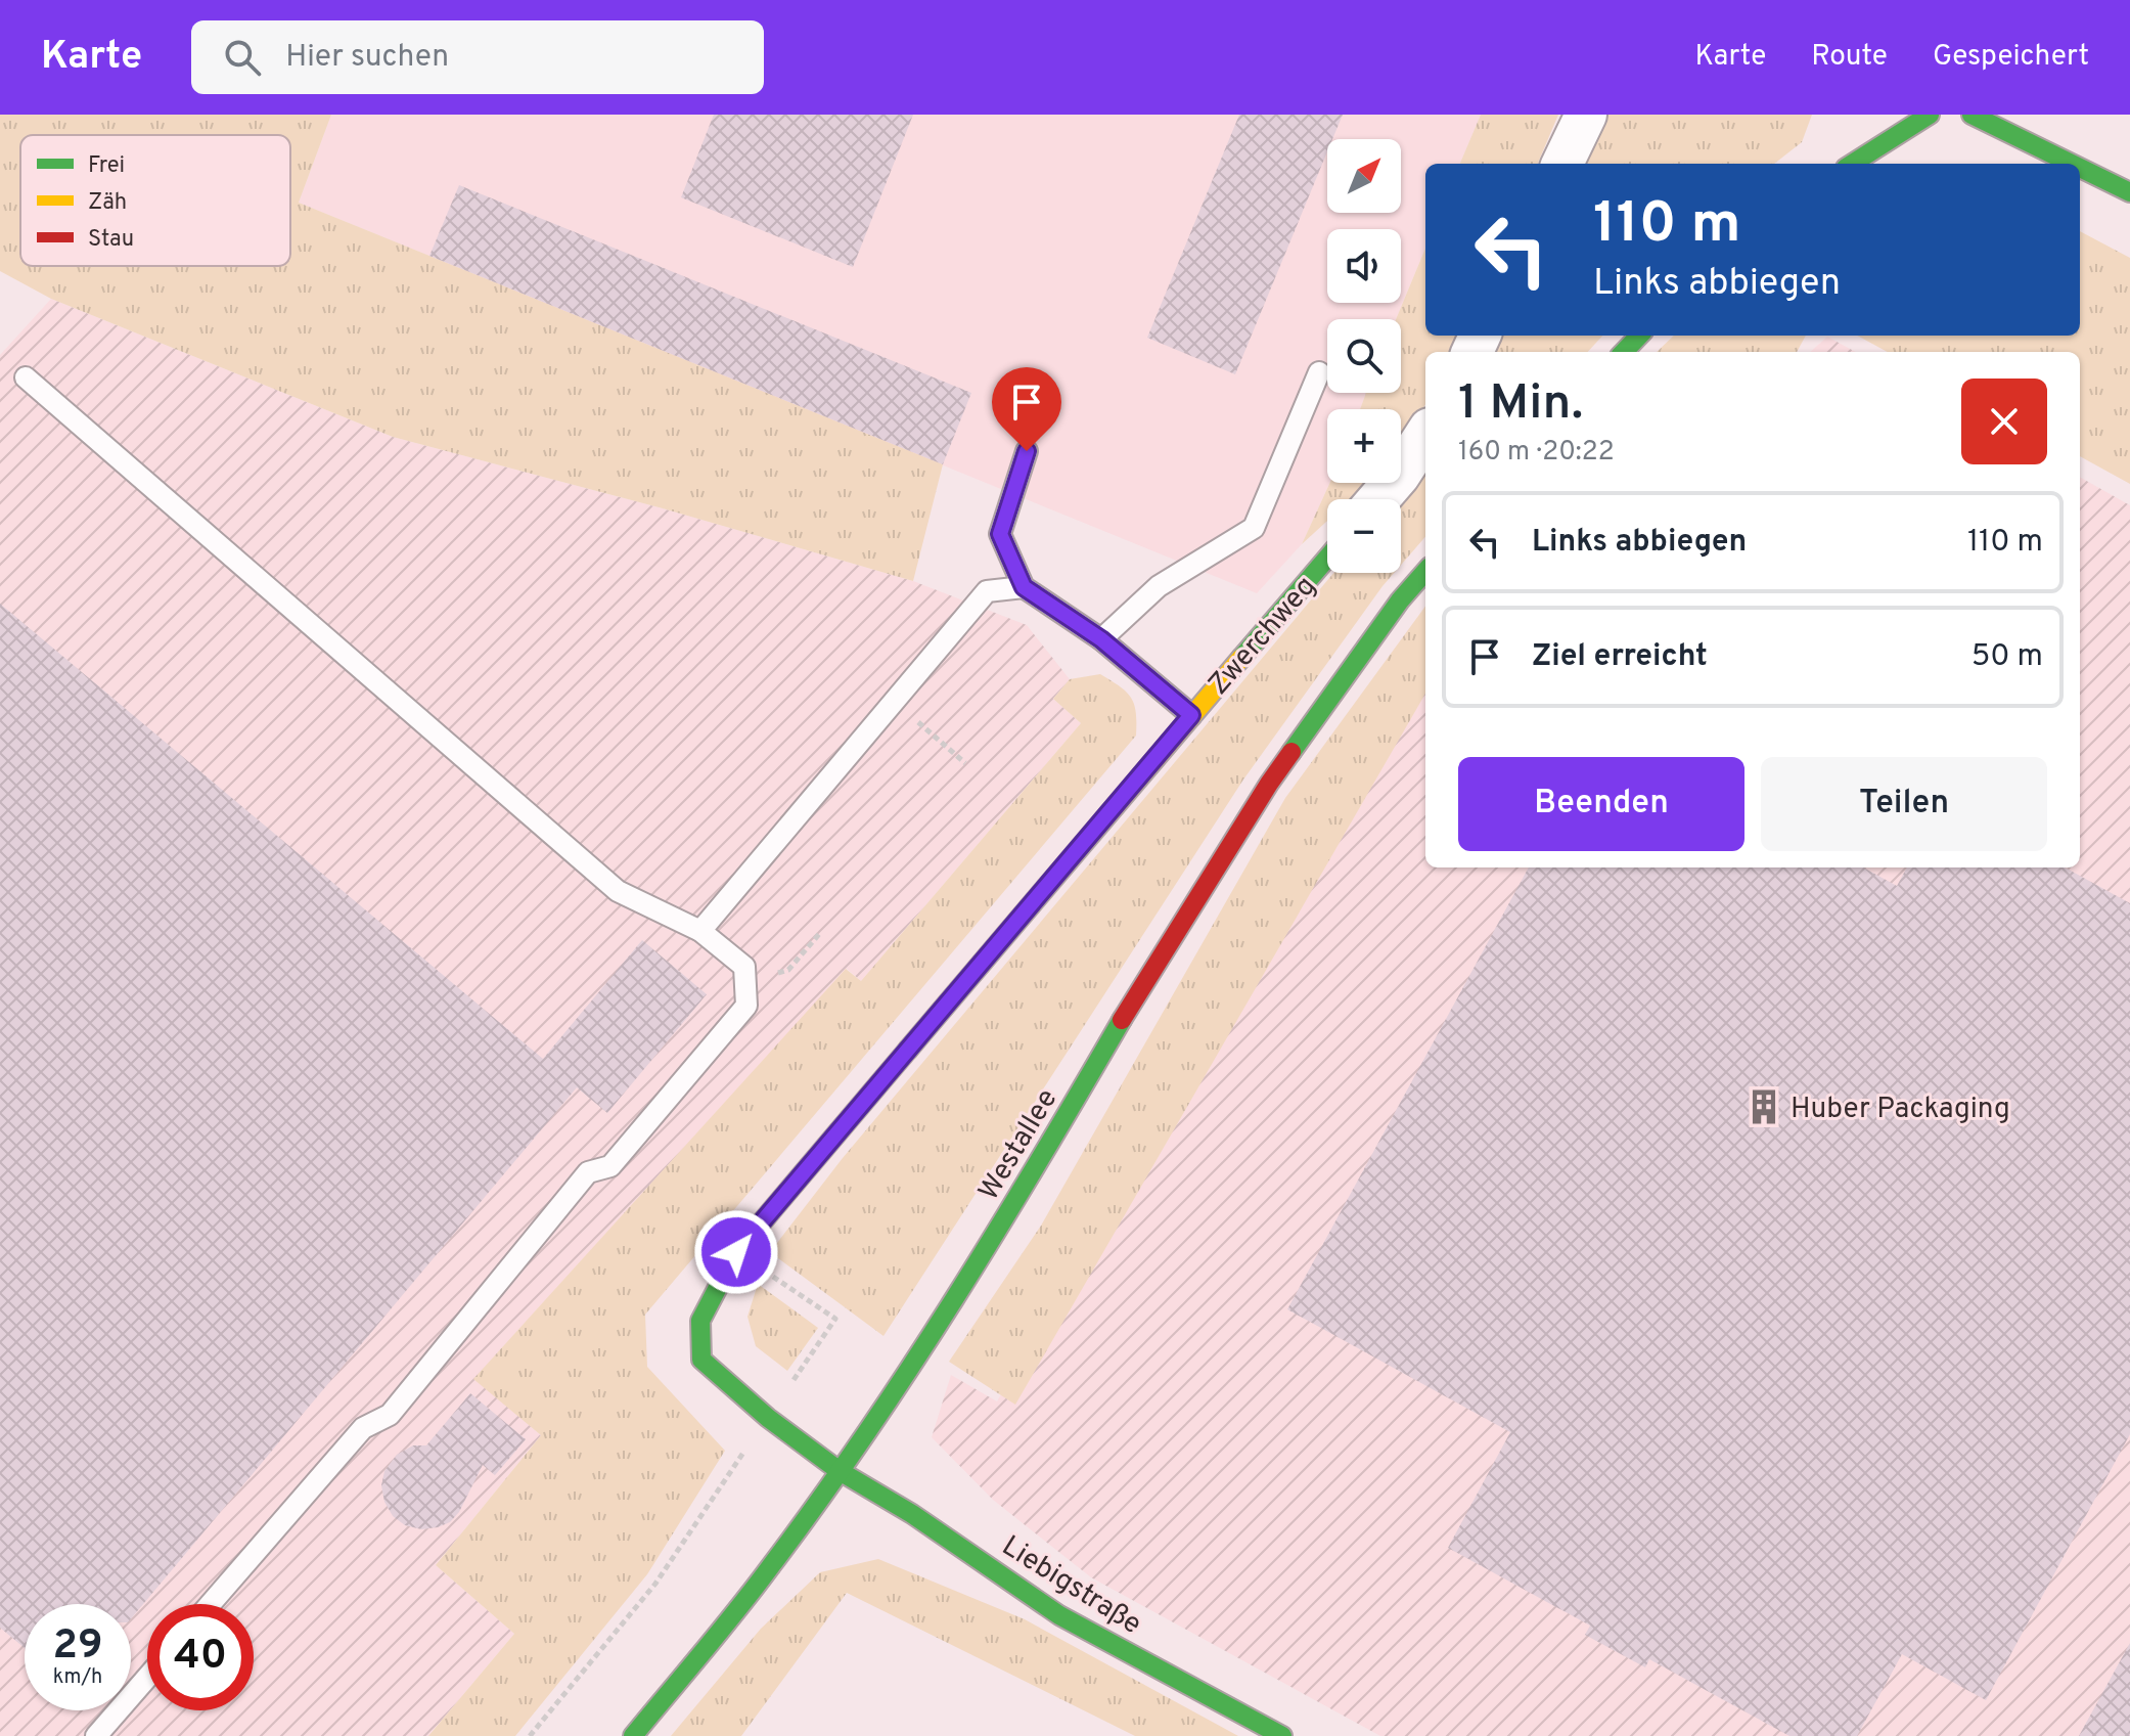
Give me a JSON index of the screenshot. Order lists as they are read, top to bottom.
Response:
{
  "streets": {
    "main road": ["Zwerchweg", "Westallee", "Liebigstraße"]
  },
  "crossings": [
    ["Zwerchweg", "Westallee"],
    ["Zwerchweg", "Liebigstraße"],
    ["Westallee", "Liebigstraße"]
  ],
  "places": {
    "building": ["Huber Packaging"]
  },
  "legend": ["Frei", "Zäh", "Stau"],
  "north": "top right",
  "page": {
    "header": "Karte",
    "search": "Hier suchen",
    "nav": ["Karte", "Route", "Gespeichert"],
    "map_buttons": ["+", "−"],
    "turn": ["110 m", "Links abbiegen"],
    "heading": ["1 Min.", "160 m · 20:22"],
    "list": [
      {
        "name": "Links abbiegen",
        "value": "110 m"
      },
      {
        "name": "Ziel erreicht",
        "value": "50 m"
      }
    ],
    "buttons": ["Beenden", "Teilen"],
    "speed": "29 km/h",
    "limit": "40"
  }
}
